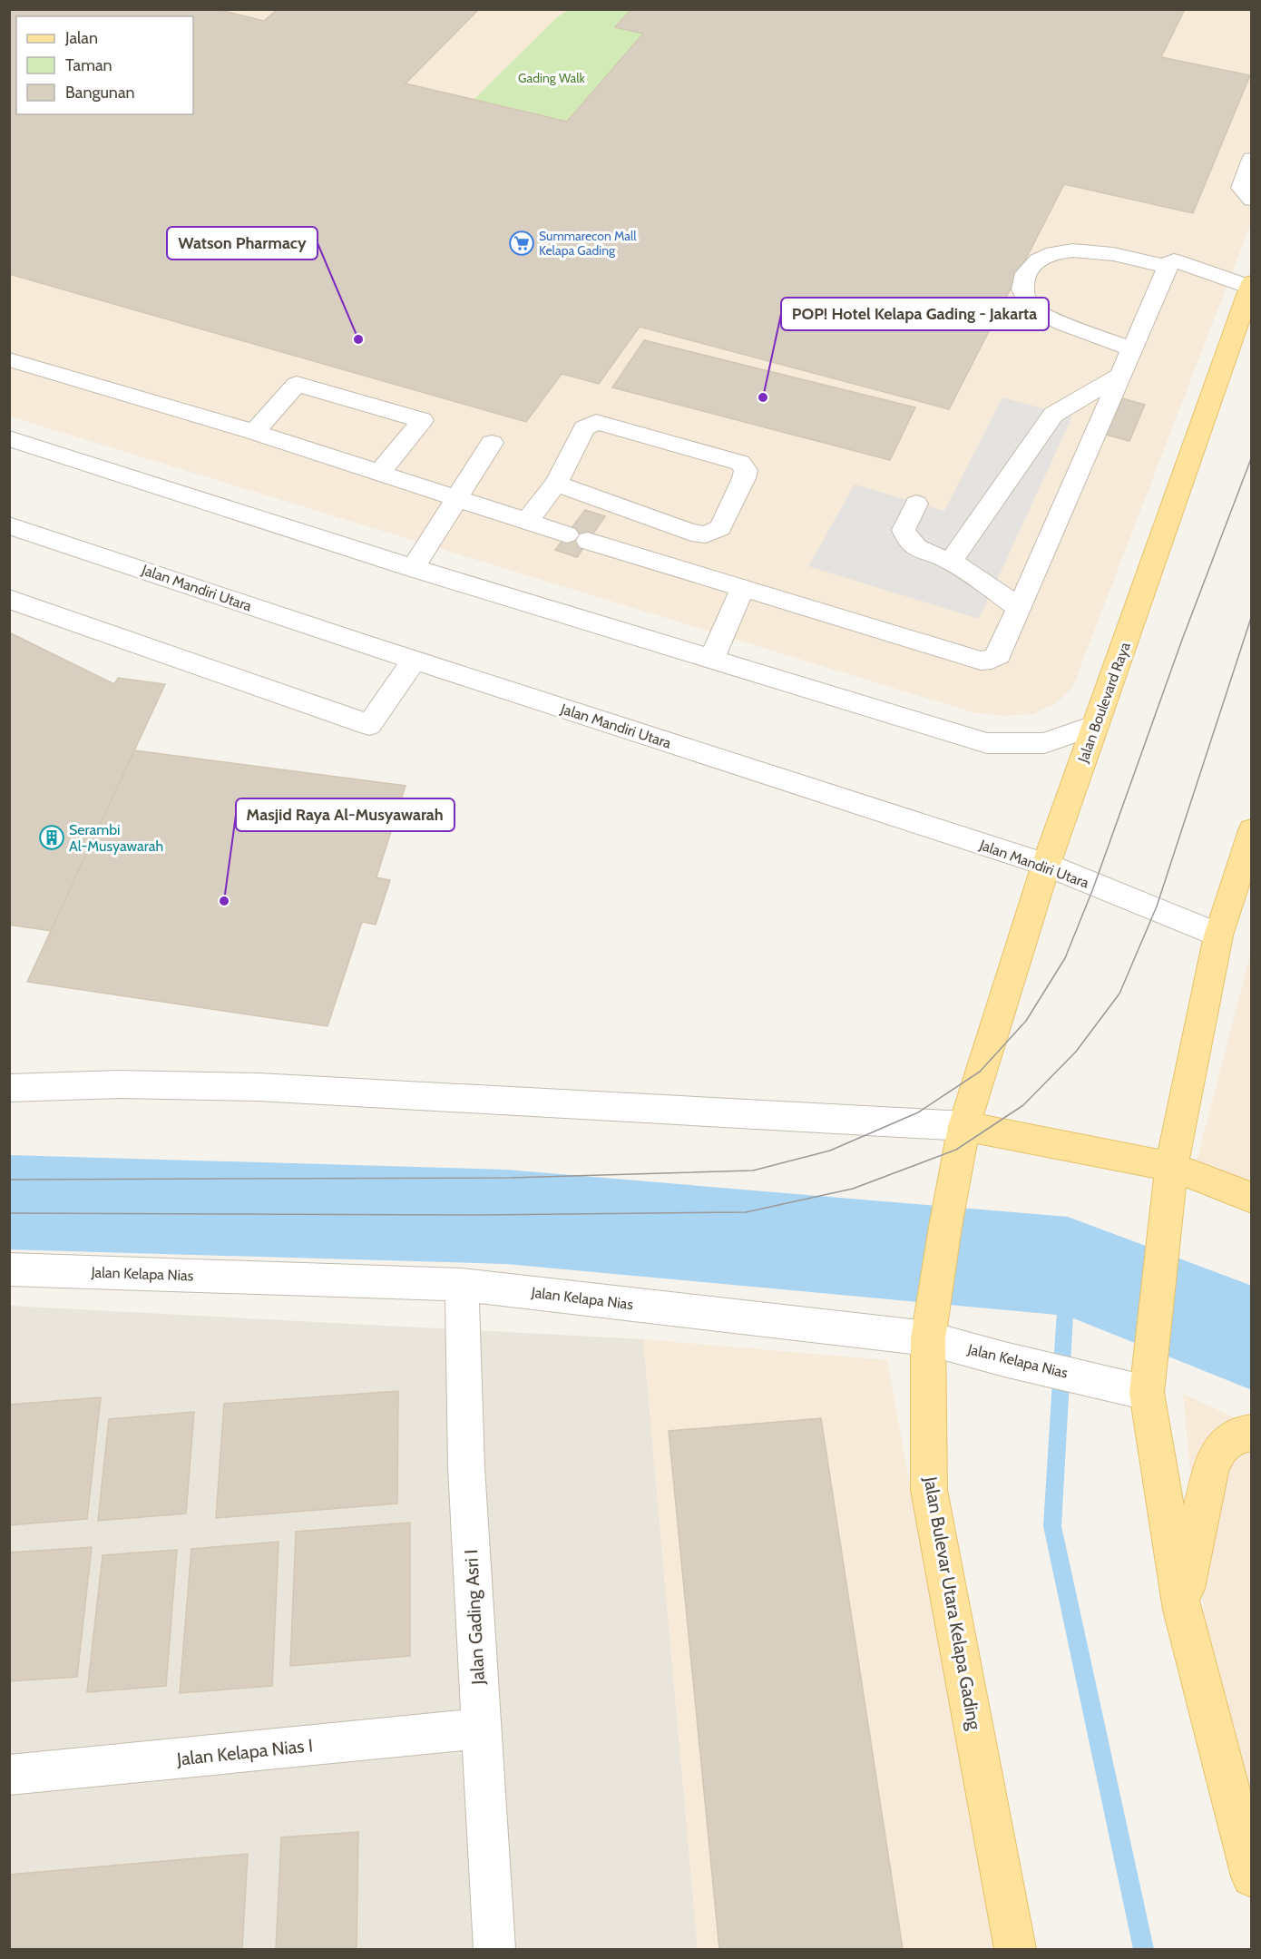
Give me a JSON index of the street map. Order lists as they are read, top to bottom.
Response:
{
  "streets": {
    "main road": ["Jalan Boulevard Raya", "Jalan Bulevar Utara Kelapa Gading"],
    "street": [
      "Jalan Mandiri Utara",
      "Jalan Kelapa Nias",
      "Jalan Gading Asri I",
      "Jalan Kelapa Nias I"
    ]
  },
  "crossings": [
    ["Jalan Mandiri Utara", "Jalan Boulevard Raya"],
    ["Jalan Boulevard Raya", "Jalan Bulevar Utara Kelapa Gading"],
    ["Jalan Kelapa Nias", "Jalan Bulevar Utara Kelapa Gading"],
    ["Jalan Kelapa Nias", "Jalan Gading Asri I"],
    ["Jalan Gading Asri I", "Jalan Kelapa Nias I"]
  ],
  "parks": ["Gading Walk"],
  "places": {
    "supermarket": ["Summarecon Mall Kelapa Gading"],
    "other": ["Watson Pharmacy", "POP! Hotel Kelapa Gading - Jakarta", "Masjid Raya Al-Musyawarah"],
    "building": ["Serambi Al-Musyawarah"]
  },
  "legend": ["Jalan", "Taman", "Bangunan"]
}
